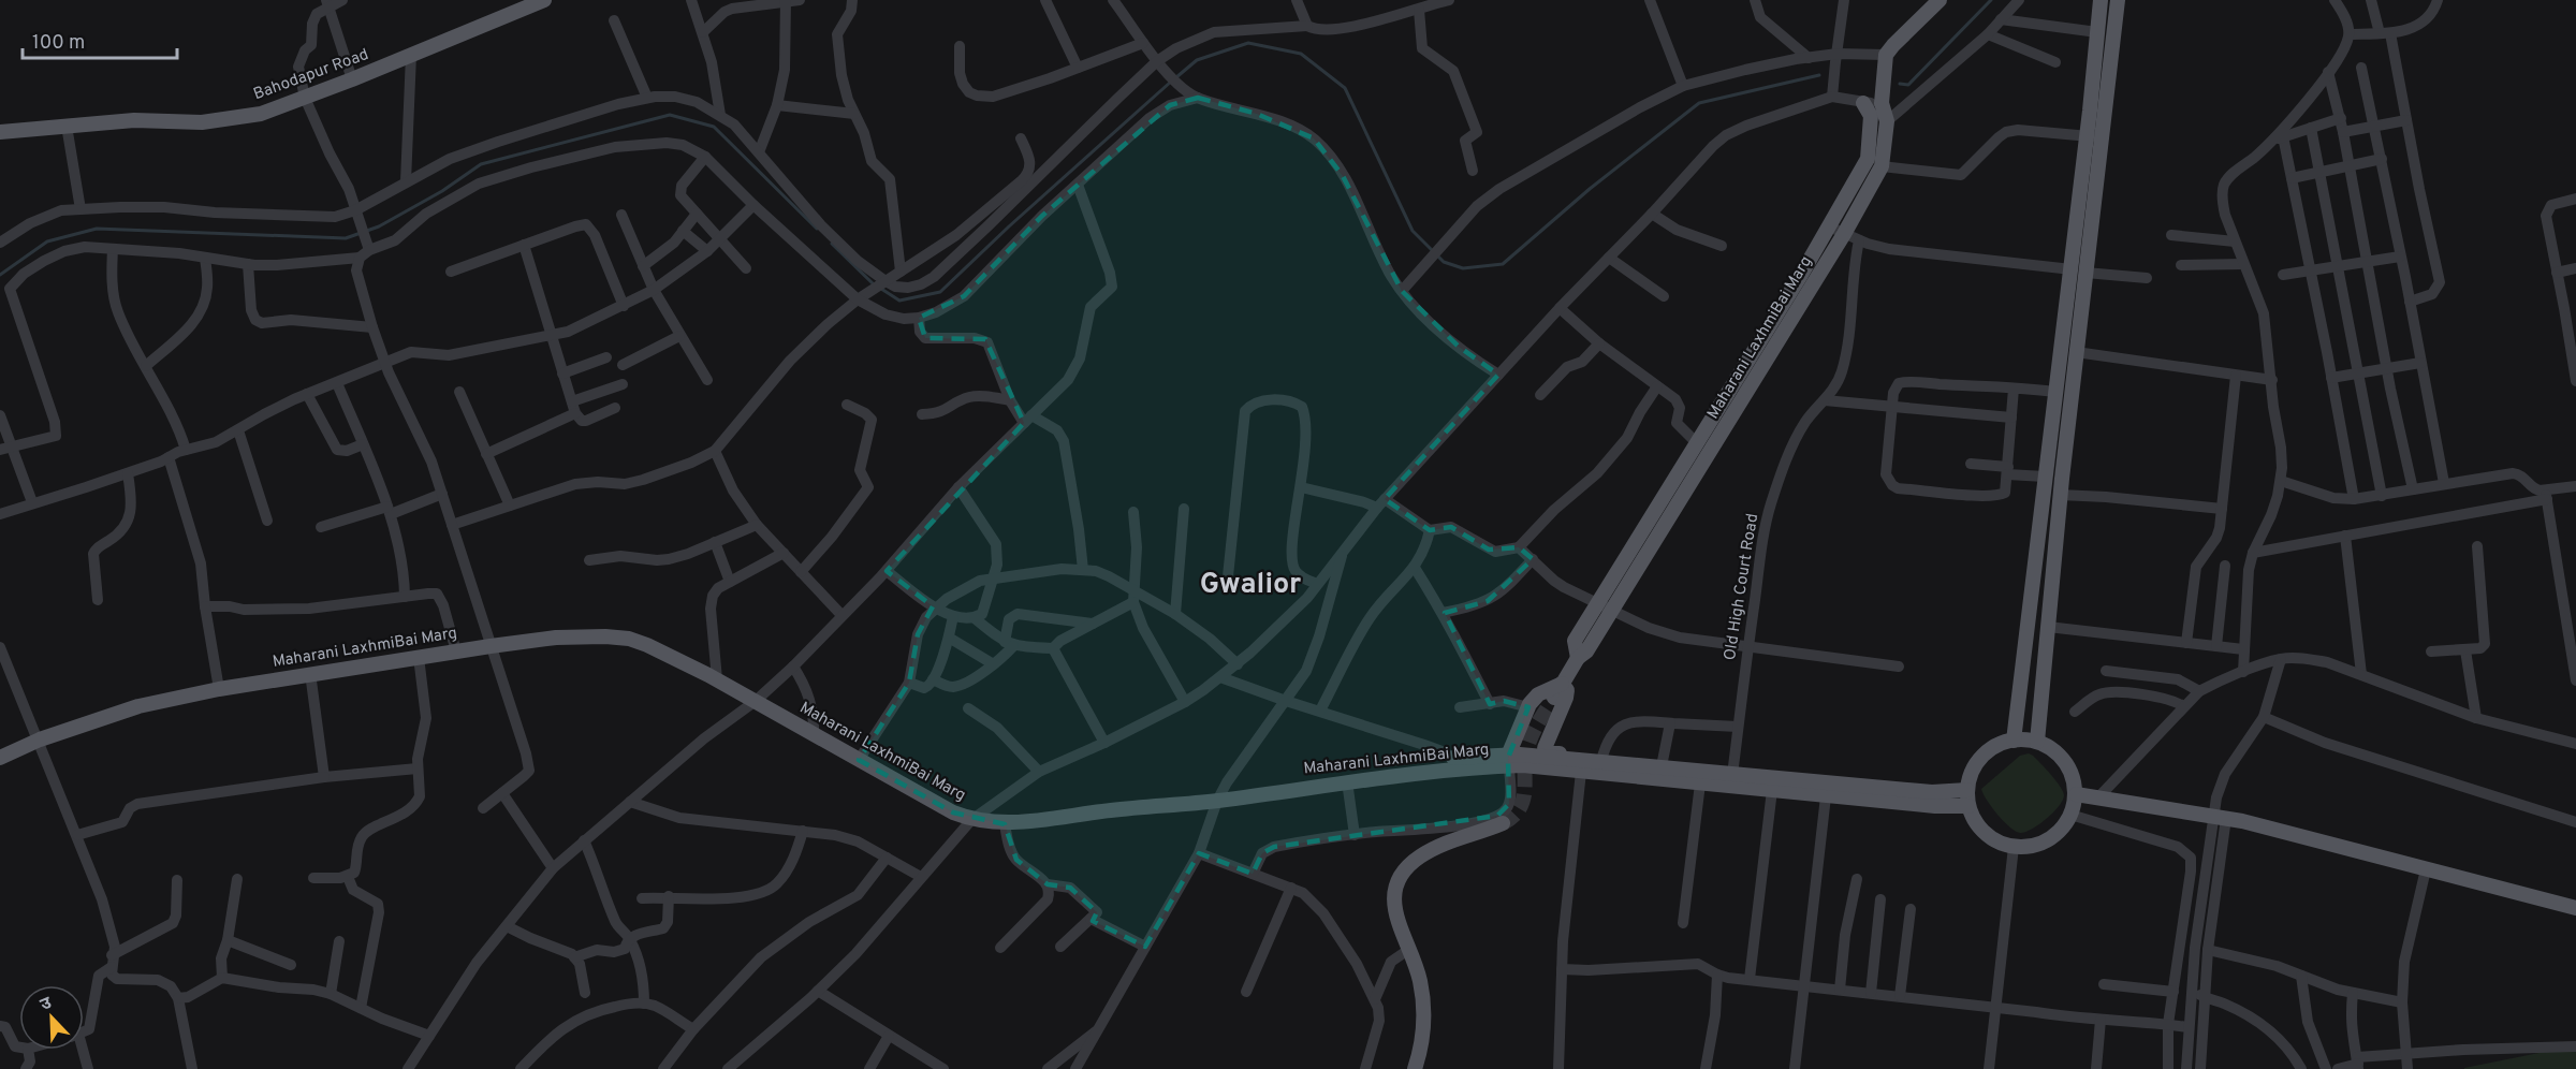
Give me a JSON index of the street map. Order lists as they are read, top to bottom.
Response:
{
  "streets": {
    "main road": ["Bahodapur Road", "Maharani LaxhmiBai Marg"],
    "street": ["Old High Court Road"]
  },
  "districts": ["Gwalior"],
  "scale_bar": "100 m",
  "north": "top left"
}
